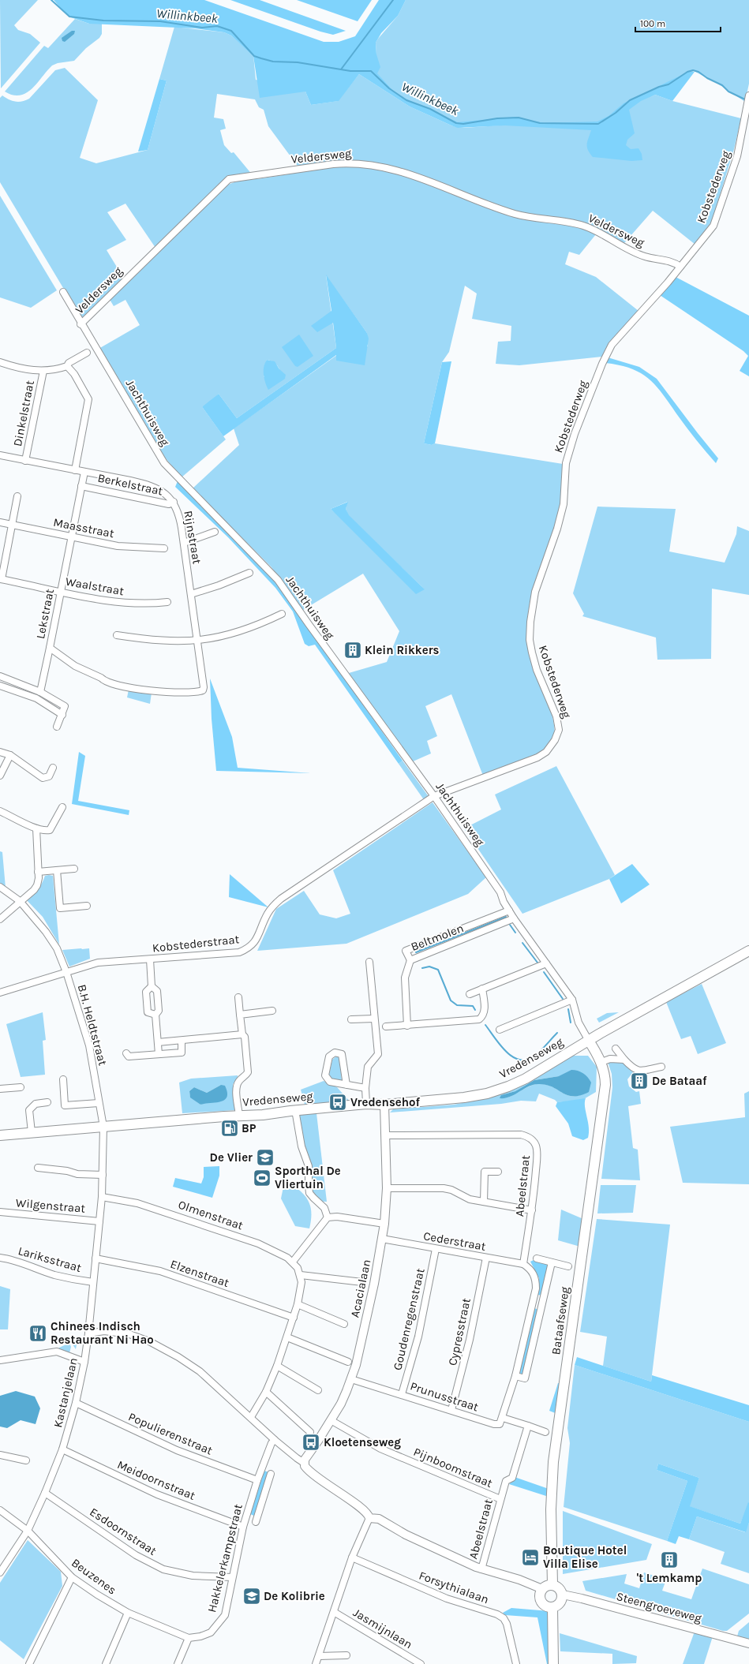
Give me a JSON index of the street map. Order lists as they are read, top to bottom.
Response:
{
  "streets": {
    "main road": ["Vredenseweg", "Bataafseweg"],
    "street": [
      "Veldersweg",
      "Kobstederweg",
      "Jachthuisweg",
      "Dinkelstraat",
      "Berkelstraat",
      "Maasstraat",
      "Rijnstraat",
      "Waalstraat",
      "Lekstraat",
      "Beltmolen",
      "Kobstederstraat",
      "B.H. Heldtstraat",
      "Abeelstraat",
      "Wilgenstraat",
      "Olmenstraat",
      "Cederstraat",
      "Lariksstraat",
      "Elzenstraat",
      "Acacialaan",
      "Goudenregenstraat",
      "Cypresstraat",
      "Kastanjelaan",
      "Prunusstraat",
      "Populierenstraat",
      "Pijnboomstraat",
      "Meidoornstraat",
      "Esdoornstraat",
      "Hakkelerkampstraat",
      "Beuzenes",
      "Forsythialaan",
      "Steengroeveweg",
      "Jasmijnlaan"
    ]
  },
  "crossings": [
    ["Veldersweg", "Kobstederweg"],
    ["Veldersweg", "Jachthuisweg"],
    ["Kobstederweg", "Jachthuisweg"],
    ["Kobstederweg", "Kobstederstraat"],
    ["Jachthuisweg", "Beltmolen"],
    ["Jachthuisweg", "Kobstederstraat"],
    ["Jachthuisweg", "Vredenseweg"],
    ["Jachthuisweg", "Bataafseweg"],
    ["Dinkelstraat", "Rijnstraat"],
    ["Berkelstraat", "Rijnstraat"],
    ["Berkelstraat", "Lekstraat"],
    ["Maasstraat", "Lekstraat"],
    ["Rijnstraat", "Lekstraat"],
    ["Waalstraat", "Lekstraat"],
    ["Kobstederstraat", "B.H. Heldtstraat"],
    ["B.H. Heldtstraat", "Vredenseweg"],
    ["B.H. Heldtstraat", "Kastanjelaan"],
    ["Vredenseweg", "Acacialaan"],
    ["Vredenseweg", "Bataafseweg"],
    ["Vredenseweg", "Kastanjelaan"],
    ["Abeelstraat", "Cederstraat"],
    ["Abeelstraat", "Acacialaan"],
    ["Abeelstraat", "Pijnboomstraat"],
    ["Wilgenstraat", "Kastanjelaan"],
    ["Olmenstraat", "Kastanjelaan"],
    ["Cederstraat", "Acacialaan"],
    ["Cederstraat", "Goudenregenstraat"],
    ["Cederstraat", "Cypresstraat"],
    ["Lariksstraat", "Kastanjelaan"],
    ["Elzenstraat", "Kastanjelaan"],
    ["Acacialaan", "Prunusstraat"],
    ["Acacialaan", "Pijnboomstraat"],
    ["Goudenregenstraat", "Prunusstraat"],
    ["Bataafseweg", "Steengroeveweg"],
    ["Cypresstraat", "Prunusstraat"],
    ["Kastanjelaan", "Populierenstraat"],
    ["Kastanjelaan", "Meidoornstraat"],
    ["Kastanjelaan", "Esdoornstraat"],
    ["Kastanjelaan", "Beuzenes"],
    ["Populierenstraat", "Hakkelerkampstraat"],
    ["Meidoornstraat", "Hakkelerkampstraat"],
    ["Esdoornstraat", "Hakkelerkampstraat"],
    ["Hakkelerkampstraat", "Beuzenes"]
  ],
  "water": ["Willinkbeek"],
  "places": {
    "building": ["Klein Rikkers", "De Bataaf", "'t Lemkamp"],
    "bus stop": ["Vredensehof", "Kloetenseweg"],
    "fuel station": ["BP"],
    "school or university": ["De Vlier", "De Kolibrie"],
    "sports": ["Sporthal De Vliertuin"],
    "restaurant": ["Chinees Indisch Restaurant Ni Hao"],
    "hotel": ["Boutique Hotel Villa Elise"]
  },
  "scale_bar": "100 m"
}
